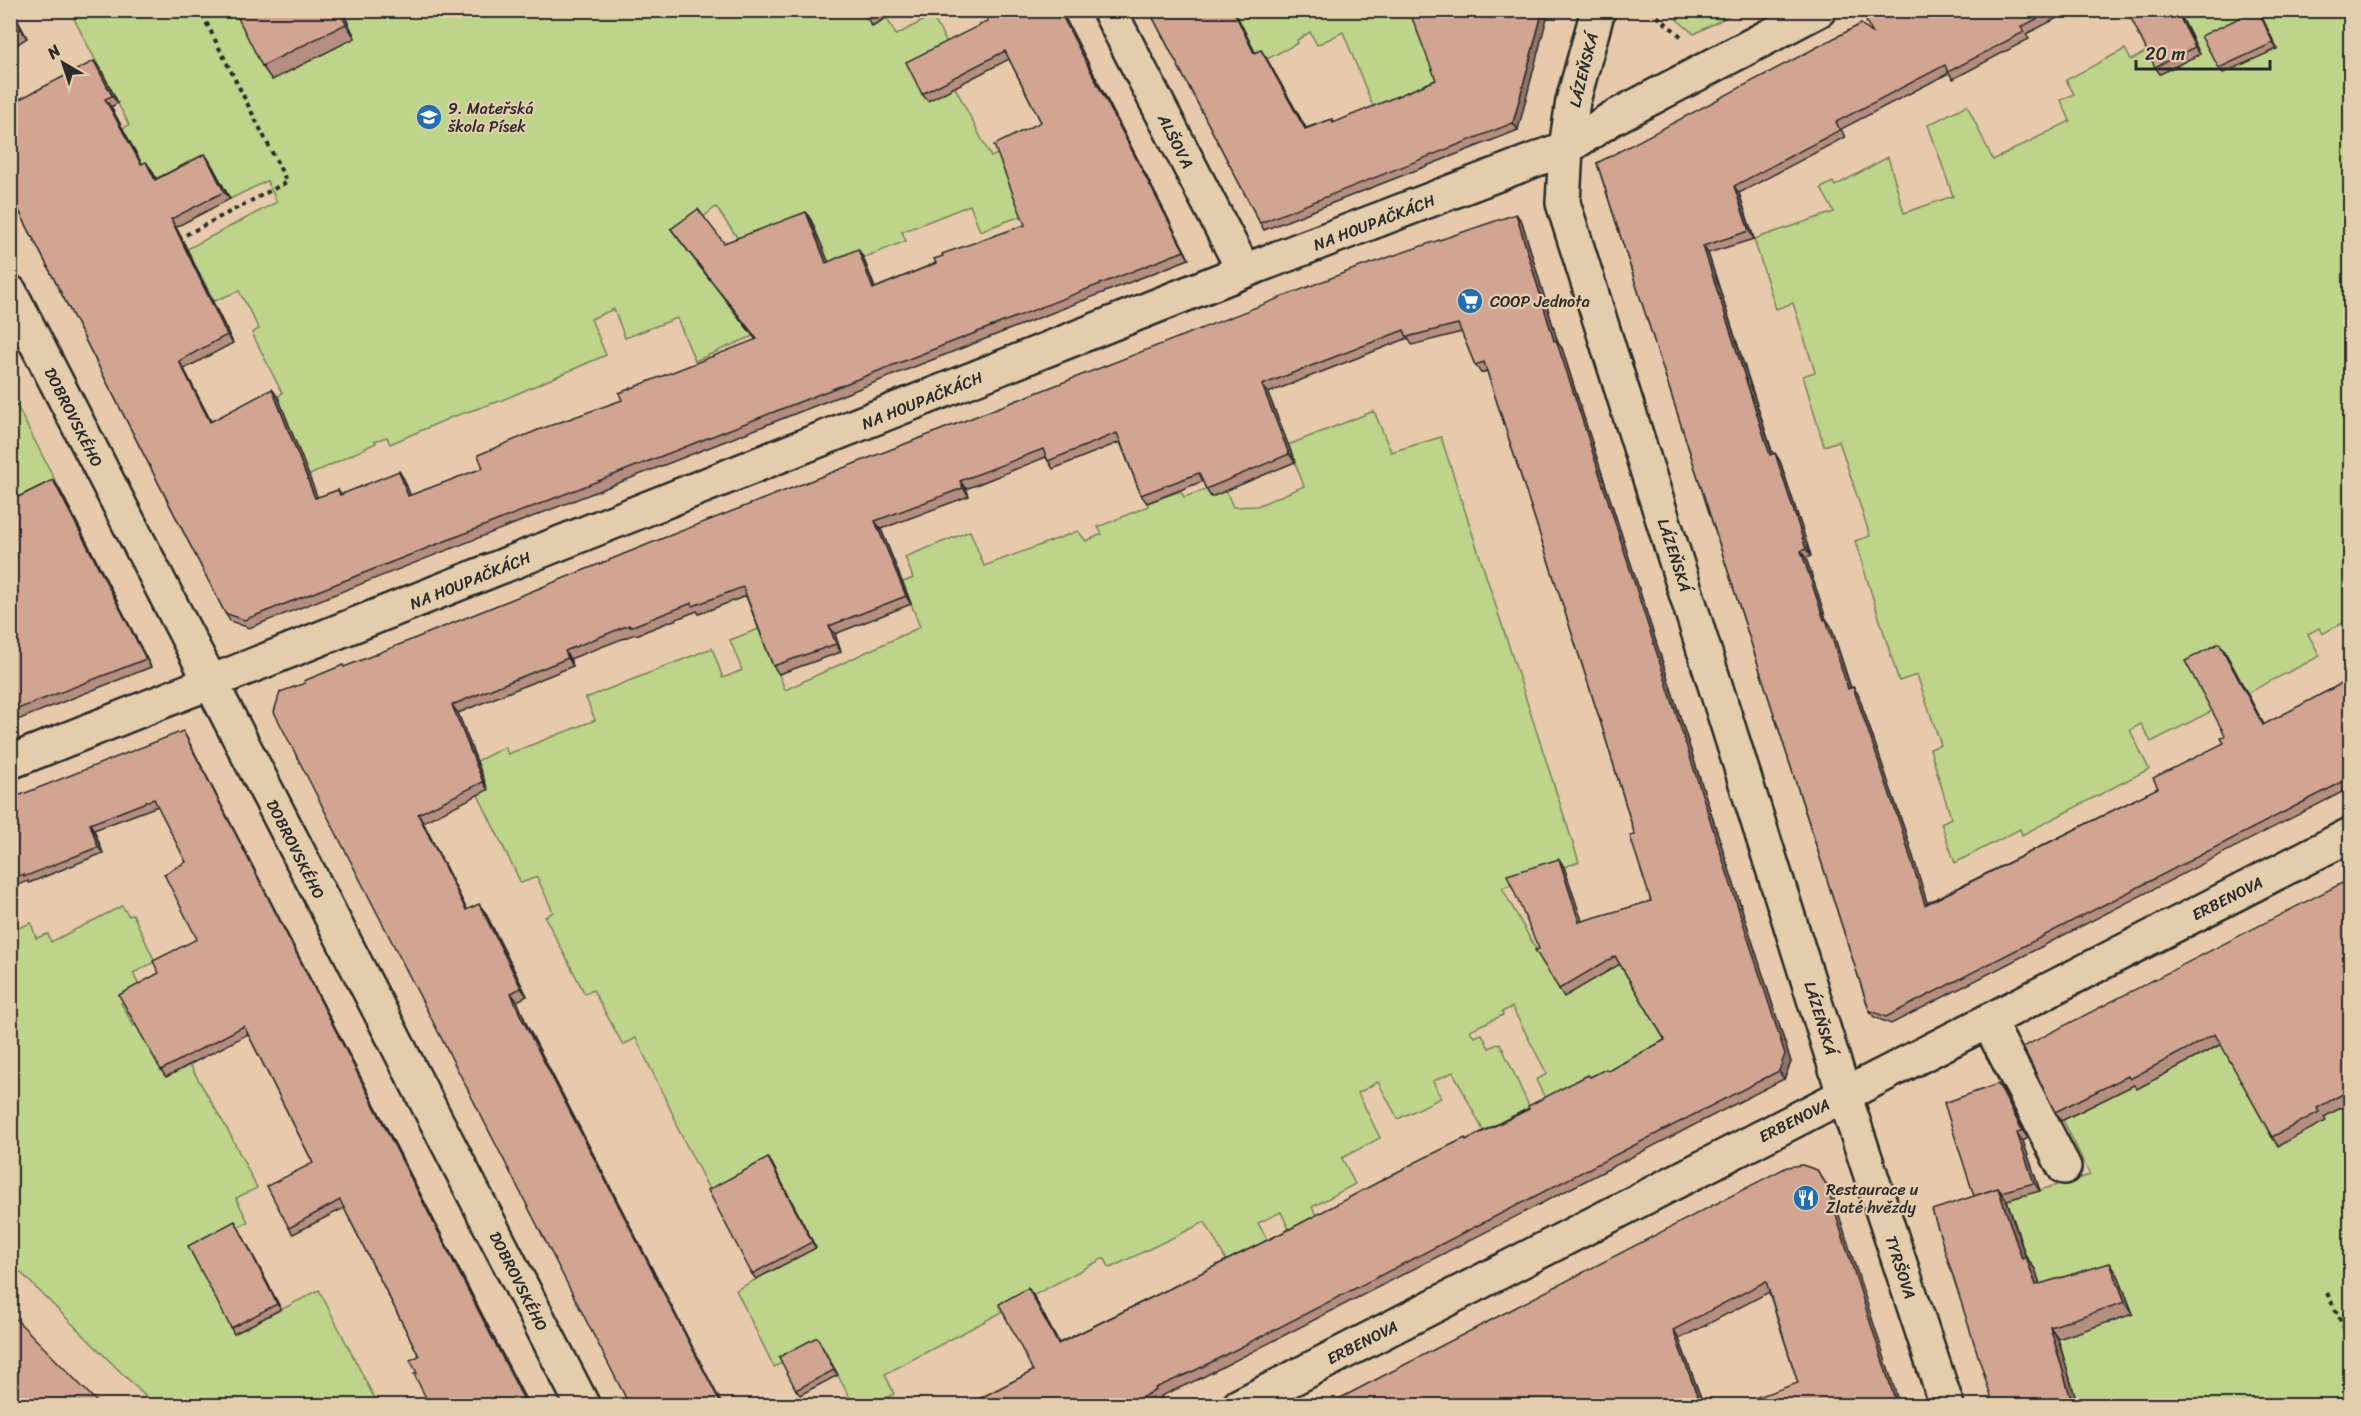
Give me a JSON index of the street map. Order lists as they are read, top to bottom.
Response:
{
  "streets": {
    "street": [
      "LÁZEŇSKÁ",
      "ALŠOVA",
      "NA HOUPAČKÁCH",
      "DOBROVSKÉHO",
      "ERBENOVA",
      "TYRŠOVA"
    ]
  },
  "crossings": [
    ["LÁZEŇSKÁ", "NA HOUPAČKÁCH"],
    ["LÁZEŇSKÁ", "ERBENOVA"],
    ["LÁZEŇSKÁ", "TYRŠOVA"],
    ["ALŠOVA", "NA HOUPAČKÁCH"],
    ["NA HOUPAČKÁCH", "DOBROVSKÉHO"],
    ["ERBENOVA", "TYRŠOVA"]
  ],
  "places": {
    "school or university": ["9. Mateřská škola Písek"],
    "supermarket": ["COOP Jednota"],
    "restaurant": ["Restaurace u Zlaté hvězdy"]
  },
  "scale_bar": "20 m",
  "north": "top left"
}
